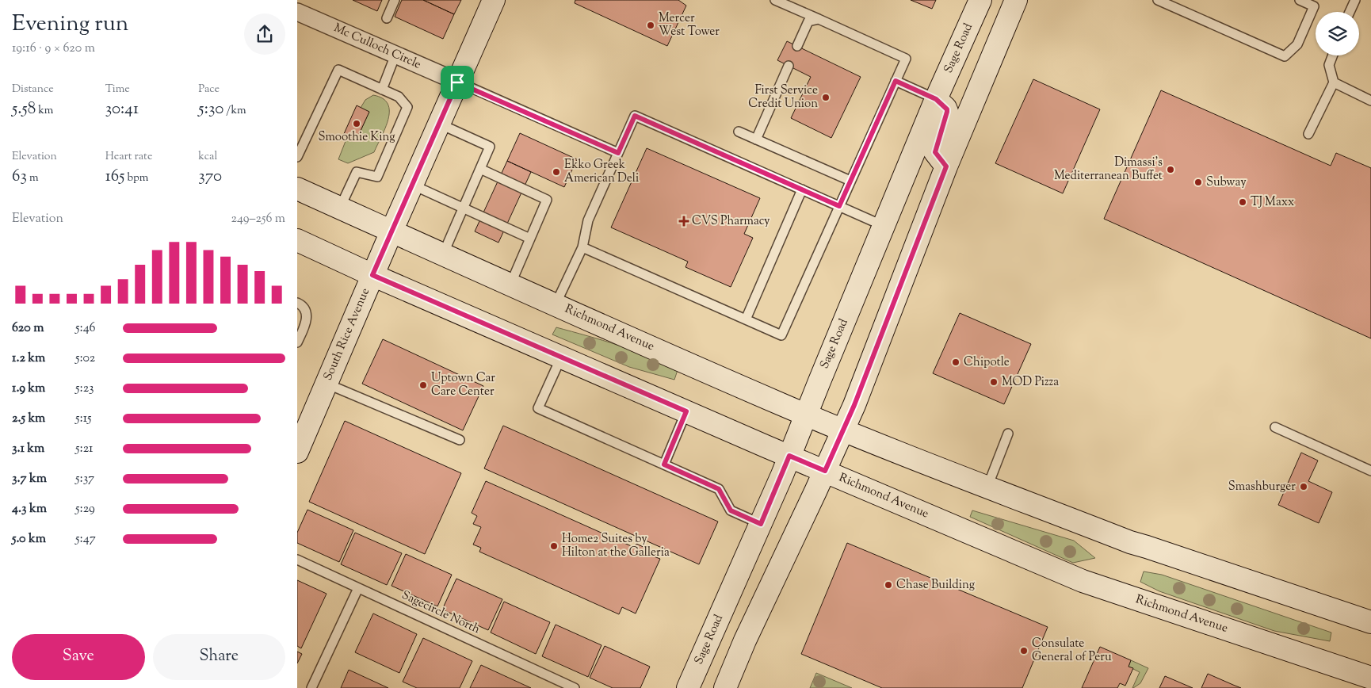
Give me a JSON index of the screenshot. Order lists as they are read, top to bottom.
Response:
{
  "streets": {
    "main road": ["Sage Road", "Richmond Avenue", "South Rice Avenue"],
    "street": ["Mc Culloch Circle"],
    "lane": ["Sagecircle North"]
  },
  "crossings": [
    ["Mc Culloch Circle", "South Rice Avenue"],
    ["Sage Road", "Richmond Avenue"],
    ["Richmond Avenue", "South Rice Avenue"]
  ],
  "places": {
    "other": [
      "Mercer West Tower",
      "First Service Credit Union",
      "Smoothie King",
      "Dimassi's Mediterranean Buffet",
      "Ekko Greek American Deli",
      "Subway",
      "TJ Maxx",
      "Chipotle",
      "MOD Pizza",
      "Uptown Car Care Center",
      "Smashburger",
      "Home2 Suites by Hilton at the Galleria",
      "Chase Building",
      "Consulate General of Peru"
    ],
    "health": ["CVS Pharmacy"]
  },
  "page": {
    "heading": ["Evening run", "19:16 · 9 × 620 m"],
    "stats": [
      ["Distance", "5.58 km"],
      ["Time", "30:41"],
      ["Pace", "5:30 /km"],
      ["Elevation", "63 m"],
      ["Heart rate", "165 bpm"],
      ["kcal", "370"]
    ],
    "chart": ["Elevation", "249–256 m"],
    "list": [
      {
        "name": "620 m",
        "note": "5:46"
      },
      {
        "name": "1.2 km",
        "note": "5:02"
      },
      {
        "name": "1.9 km",
        "note": "5:23"
      },
      {
        "name": "2.5 km",
        "note": "5:15"
      },
      {
        "name": "3.1 km",
        "note": "5:21"
      },
      {
        "name": "3.7 km",
        "note": "5:37"
      },
      {
        "name": "4.3 km",
        "note": "5:29"
      },
      {
        "name": "5.0 km",
        "note": "5:47"
      }
    ],
    "buttons": ["Save", "Share"]
  }
}
